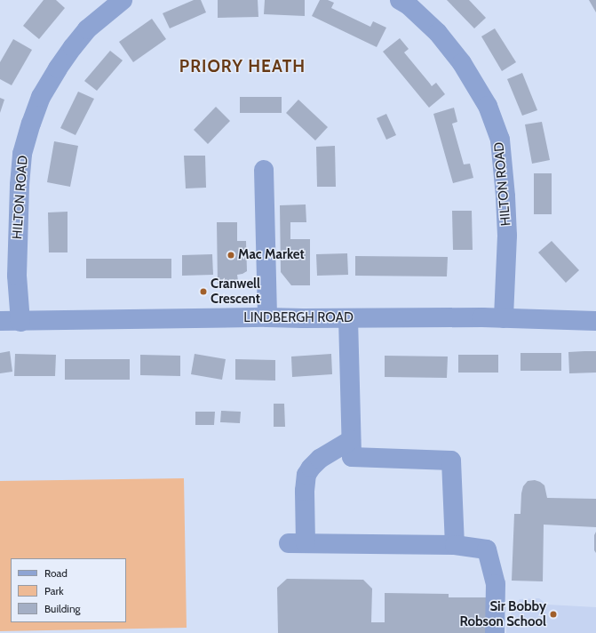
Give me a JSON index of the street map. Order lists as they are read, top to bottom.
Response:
{
  "streets": {
    "street": ["HILTON ROAD", "LINDBERGH ROAD"]
  },
  "crossings": [
    ["HILTON ROAD", "LINDBERGH ROAD"]
  ],
  "districts": ["PRIORY HEATH"],
  "places": ["Mac Market", "Cranwell Crescent", "Sir Bobby Robson School"],
  "legend": ["Road", "Park", "Building"]
}
